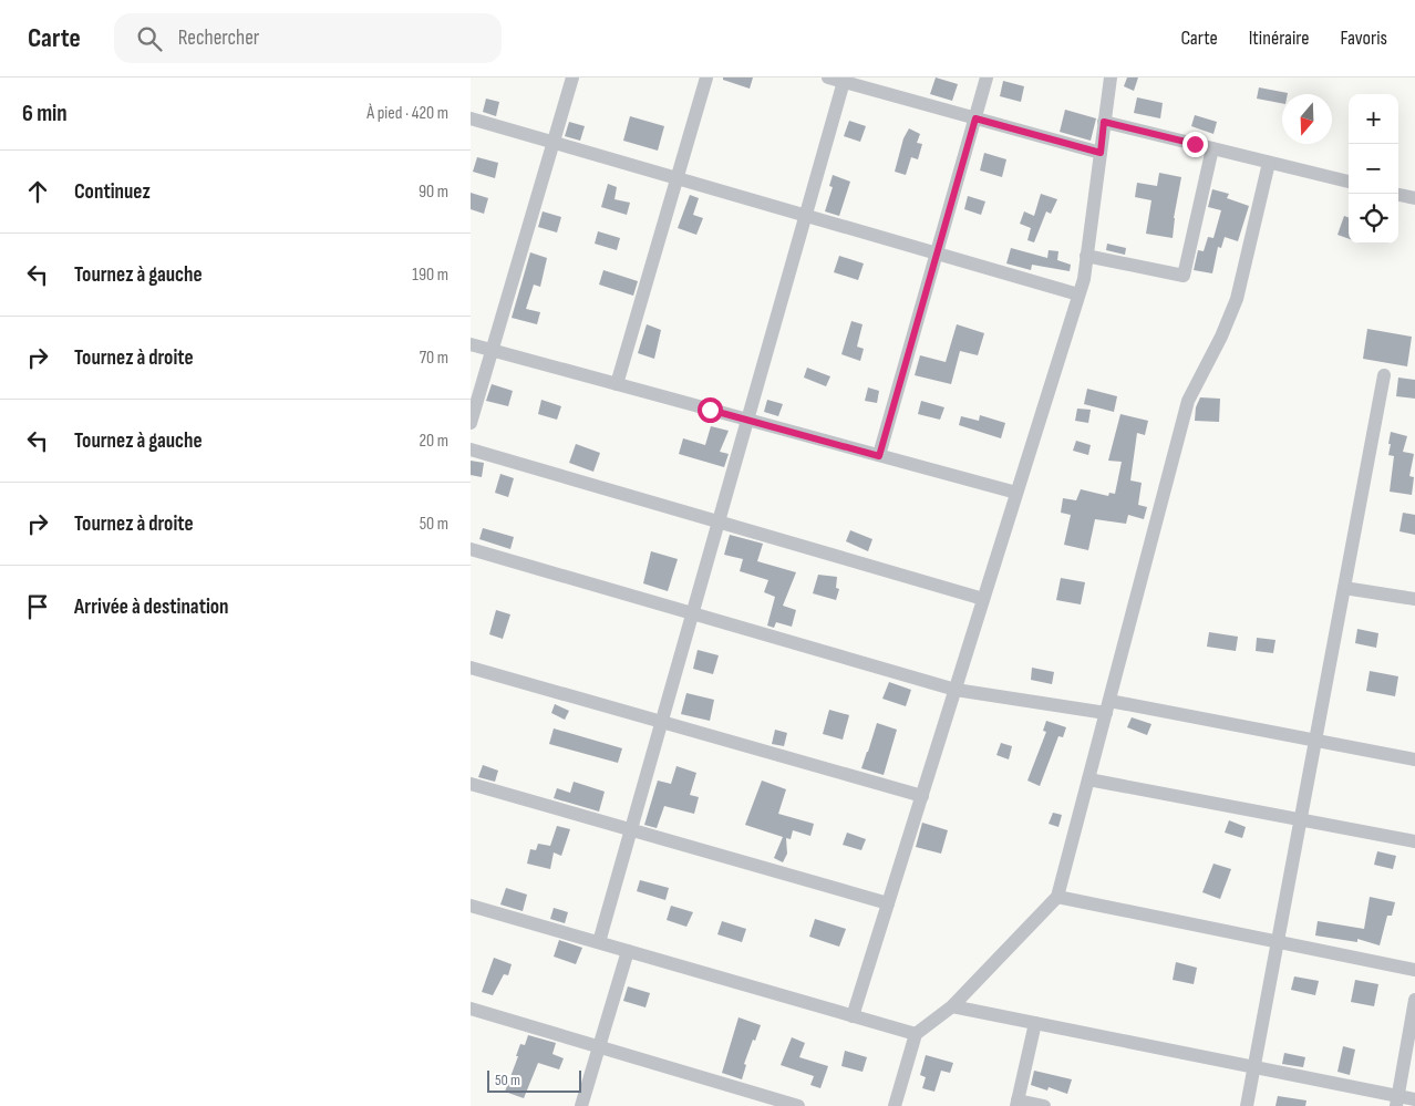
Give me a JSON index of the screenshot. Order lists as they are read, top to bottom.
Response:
{
  "scale_bar": "50 m",
  "north": "bottom",
  "page": {
    "header": "Carte",
    "search": "Rechercher",
    "nav": ["Carte", "Itinéraire", "Favoris"],
    "heading": ["6 min", "À pied · 420 m"],
    "map_buttons": ["+", "−"],
    "list": [
      ["Continuez", "90 m"],
      ["Tournez à gauche", "190 m"],
      ["Tournez à droite", "70 m"],
      ["Tournez à gauche", "20 m"],
      ["Tournez à droite", "50 m"],
      "Arrivée à destination"
    ],
    "scale": "50 m"
  }
}
